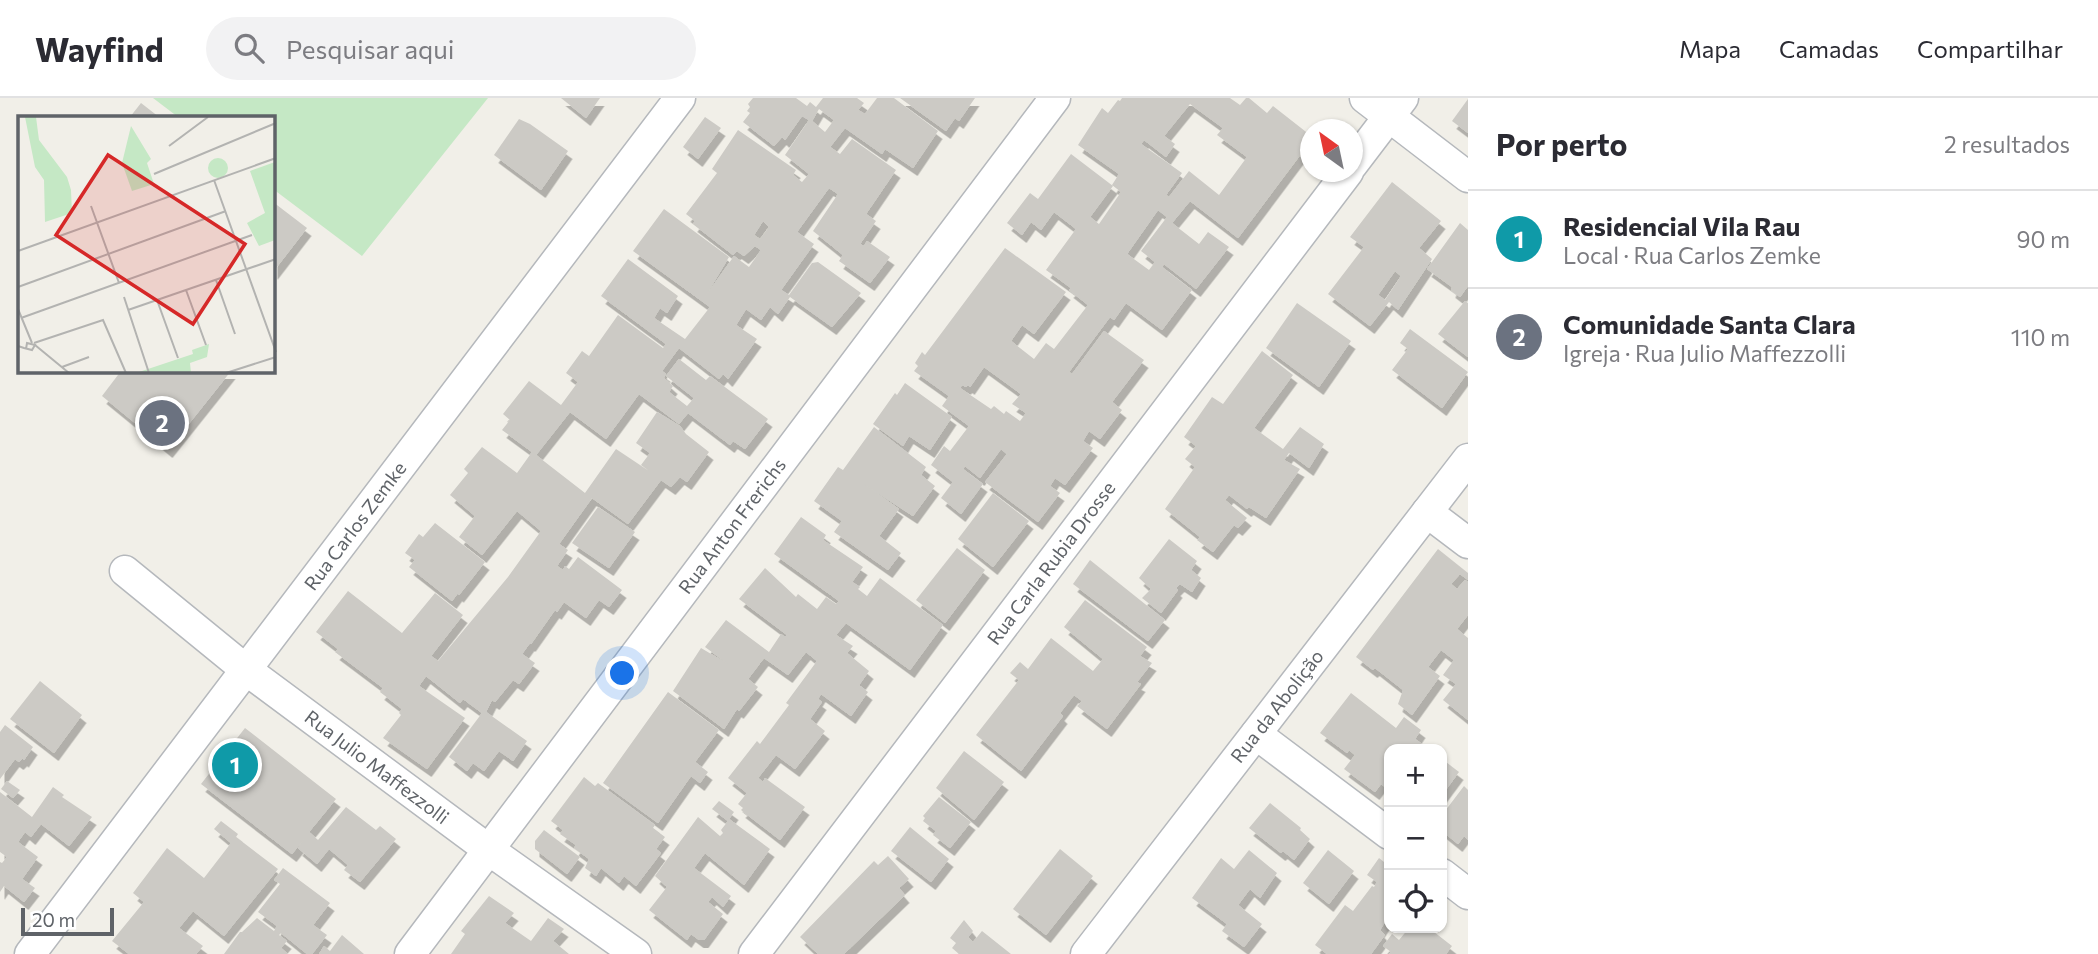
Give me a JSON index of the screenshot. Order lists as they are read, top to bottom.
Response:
{
  "streets": {
    "street": [
      "Rua Carlos Zemke",
      "Rua Anton Frerichs",
      "Rua Carla Rubia Drosse",
      "Rua da Abolição",
      "Rua Julio Maffezzolli"
    ]
  },
  "crossings": [
    ["Rua Carlos Zemke", "Rua Julio Maffezzolli"],
    ["Rua Anton Frerichs", "Rua Julio Maffezzolli"]
  ],
  "scale_bar": "20 m",
  "north": "top left",
  "page": {
    "header": "Wayfind",
    "search": "Pesquisar aqui",
    "nav": ["Mapa", "Camadas", "Compartilhar"],
    "heading": ["Por perto", "2 resultados"],
    "list": [
      {
        "mark": "1",
        "name": "Residencial Vila Rau",
        "note": "Local · Rua Carlos Zemke",
        "value": "90 m"
      },
      {
        "mark": "2",
        "name": "Comunidade Santa Clara",
        "note": "Igreja · Rua Julio Maffezzolli",
        "value": "110 m"
      }
    ],
    "pins": ["2", "1"],
    "map_buttons": ["+", "−"],
    "scale": "20 m"
  }
}
